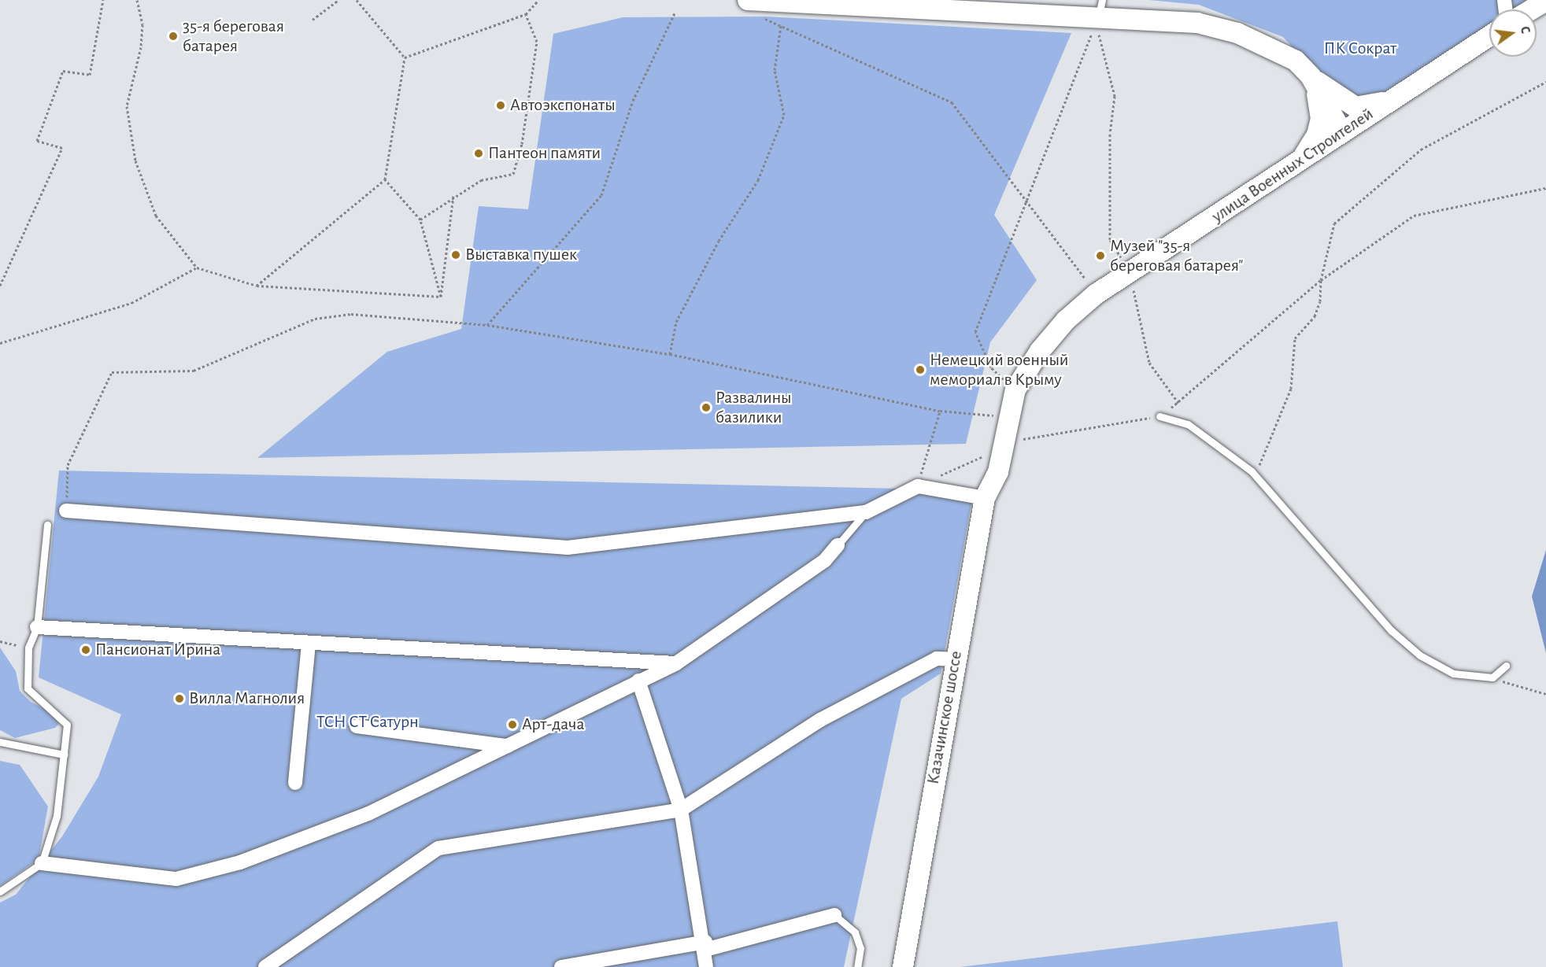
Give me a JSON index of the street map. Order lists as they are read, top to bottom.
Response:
{
  "streets": {
    "main road": ["улица Военных Строителей", "Казачинское шоссе"]
  },
  "crossings": [
    ["улица Военных Строителей", "Казачинское шоссе"]
  ],
  "parks": ["ПК Сократ", "ТСН СТ Сатурн"],
  "places": [
    "35-я береговая батарея",
    "Автоэкспонаты",
    "Пантеон памяти",
    "Выставка пушек",
    "Музей \"35-я береговая батарея\"",
    "Немецкий военный мемориал в Крыму",
    "Развалины базилики",
    "Пансионат Ирина",
    "Вилла Магнолия",
    "Арт-дача"
  ],
  "north": "right"
}
